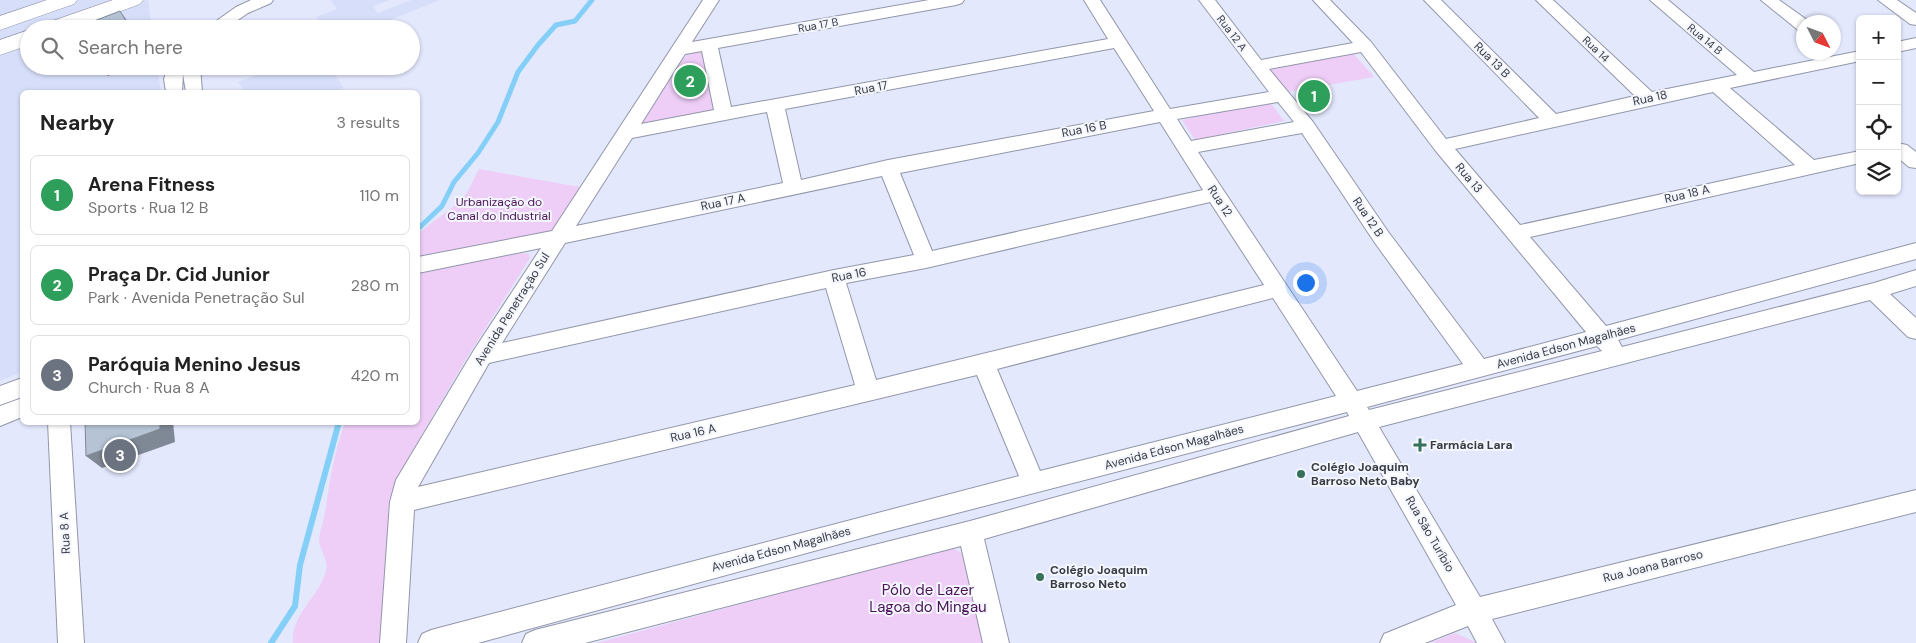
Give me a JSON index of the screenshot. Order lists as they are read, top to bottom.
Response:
{
  "streets": {
    "street": [
      "Rua 17 B",
      "Rua 12 A",
      "Rua 14 B",
      "Rua 14",
      "Rua 13 B",
      "Rua 17",
      "Rua 18",
      "Rua 16 B",
      "Rua 13",
      "Rua 18 A",
      "Rua 12",
      "Rua 17 A",
      "Rua 12 B",
      "Rua 16",
      "Avenida Penetração Sul",
      "Avenida Edson Magalhães",
      "Rua 16 A",
      "Rua 8 A",
      "Rua São Turíbio",
      "Rua Joana Barroso"
    ]
  },
  "crossings": [
    ["Rua 17 B", "Avenida Penetração Sul"],
    ["Rua 12 A", "Rua 12 B"],
    ["Rua 14 B", "Rua 18"],
    ["Rua 14", "Rua 18"],
    ["Rua 13 B", "Rua 18"],
    ["Rua 17", "Rua 12"],
    ["Rua 17", "Avenida Penetração Sul"],
    ["Rua 18", "Rua 13"],
    ["Rua 16 B", "Rua 12"],
    ["Rua 16 B", "Rua 17 A"],
    ["Rua 16 B", "Rua 12 B"],
    ["Rua 13", "Rua 18 A"],
    ["Rua 13", "Avenida Edson Magalhães"],
    ["Rua 12", "Rua 16"],
    ["Rua 12", "Avenida Edson Magalhães"],
    ["Rua 12", "Rua São Turíbio"],
    ["Rua 17 A", "Avenida Penetração Sul"],
    ["Rua 12 B", "Avenida Edson Magalhães"],
    ["Rua 16", "Avenida Penetração Sul"],
    ["Avenida Penetração Sul", "Rua 16 A"],
    ["Avenida Edson Magalhães", "Rua São Turíbio"],
    ["Rua São Turíbio", "Rua Joana Barroso"]
  ],
  "parks": ["Urbanização do Canal do Industrial", "Pólo de Lazer Lagoa do Mingau"],
  "places": {
    "health": ["Farmácia Lara"],
    "other": ["Colégio Joaquim Barroso Neto Baby", "Colégio Joaquim Barroso Neto"]
  },
  "north": "bottom right",
  "page": {
    "map_buttons": ["+", "−"],
    "search": "Search here",
    "pins": ["2", "1", "3"],
    "heading": ["Nearby", "3 results"],
    "list": [
      {
        "mark": "1",
        "name": "Arena Fitness",
        "note": "Sports · Rua 12 B",
        "value": "110 m"
      },
      {
        "mark": "2",
        "name": "Praça Dr. Cid Junior",
        "note": "Park · Avenida Penetração Sul",
        "value": "280 m"
      },
      {
        "mark": "3",
        "name": "Paróquia Menino Jesus",
        "note": "Church · Rua 8 A",
        "value": "420 m"
      }
    ]
  }
}
